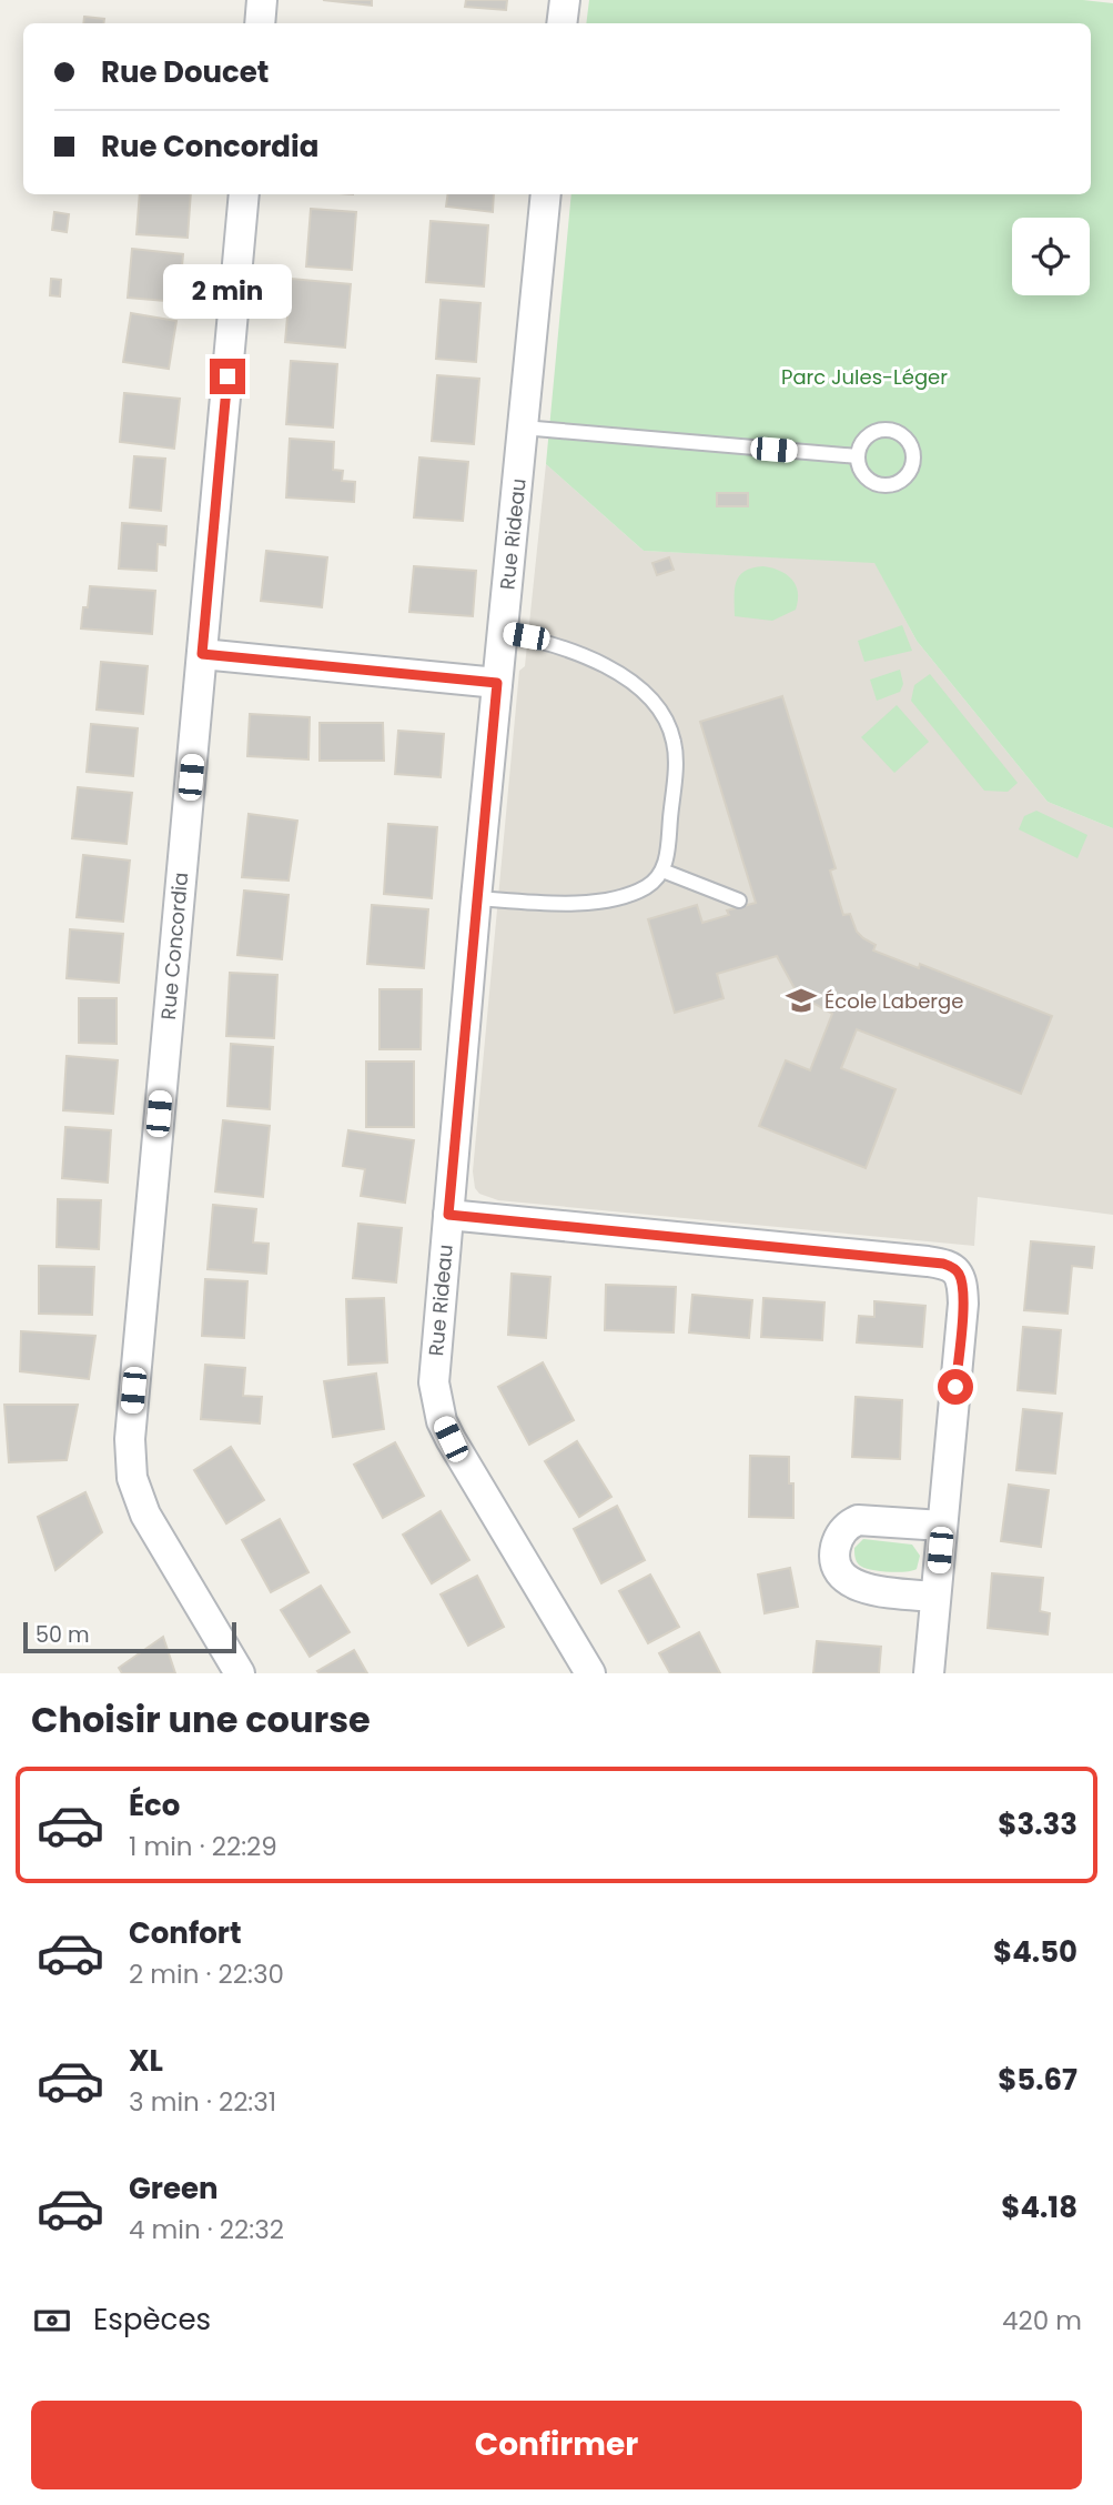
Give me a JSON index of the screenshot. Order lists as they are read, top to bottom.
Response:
{
  "streets": {
    "street": ["Rue Rideau", "Rue Concordia"]
  },
  "parks": ["Parc Jules-Léger"],
  "places": {
    "school or university": ["École Laberge"]
  },
  "scale_bar": "50 m",
  "page": {
    "banner": ["Rue Doucet", "Rue Concordia"],
    "bubble": "2 min",
    "scale": "50 m",
    "heading": "Choisir une course",
    "list": [
      {
        "name": "Éco",
        "note": "1 min · 22:29",
        "value": "$3.33"
      },
      {
        "name": "Confort",
        "note": "2 min · 22:30",
        "value": "$4.50"
      },
      {
        "name": "XL",
        "note": "3 min · 22:31",
        "value": "$5.67"
      },
      {
        "name": "Green",
        "note": "4 min · 22:32",
        "value": "$4.18"
      }
    ],
    "pay": ["Espèces", "420 m"],
    "buttons": "Confirmer"
  }
}
